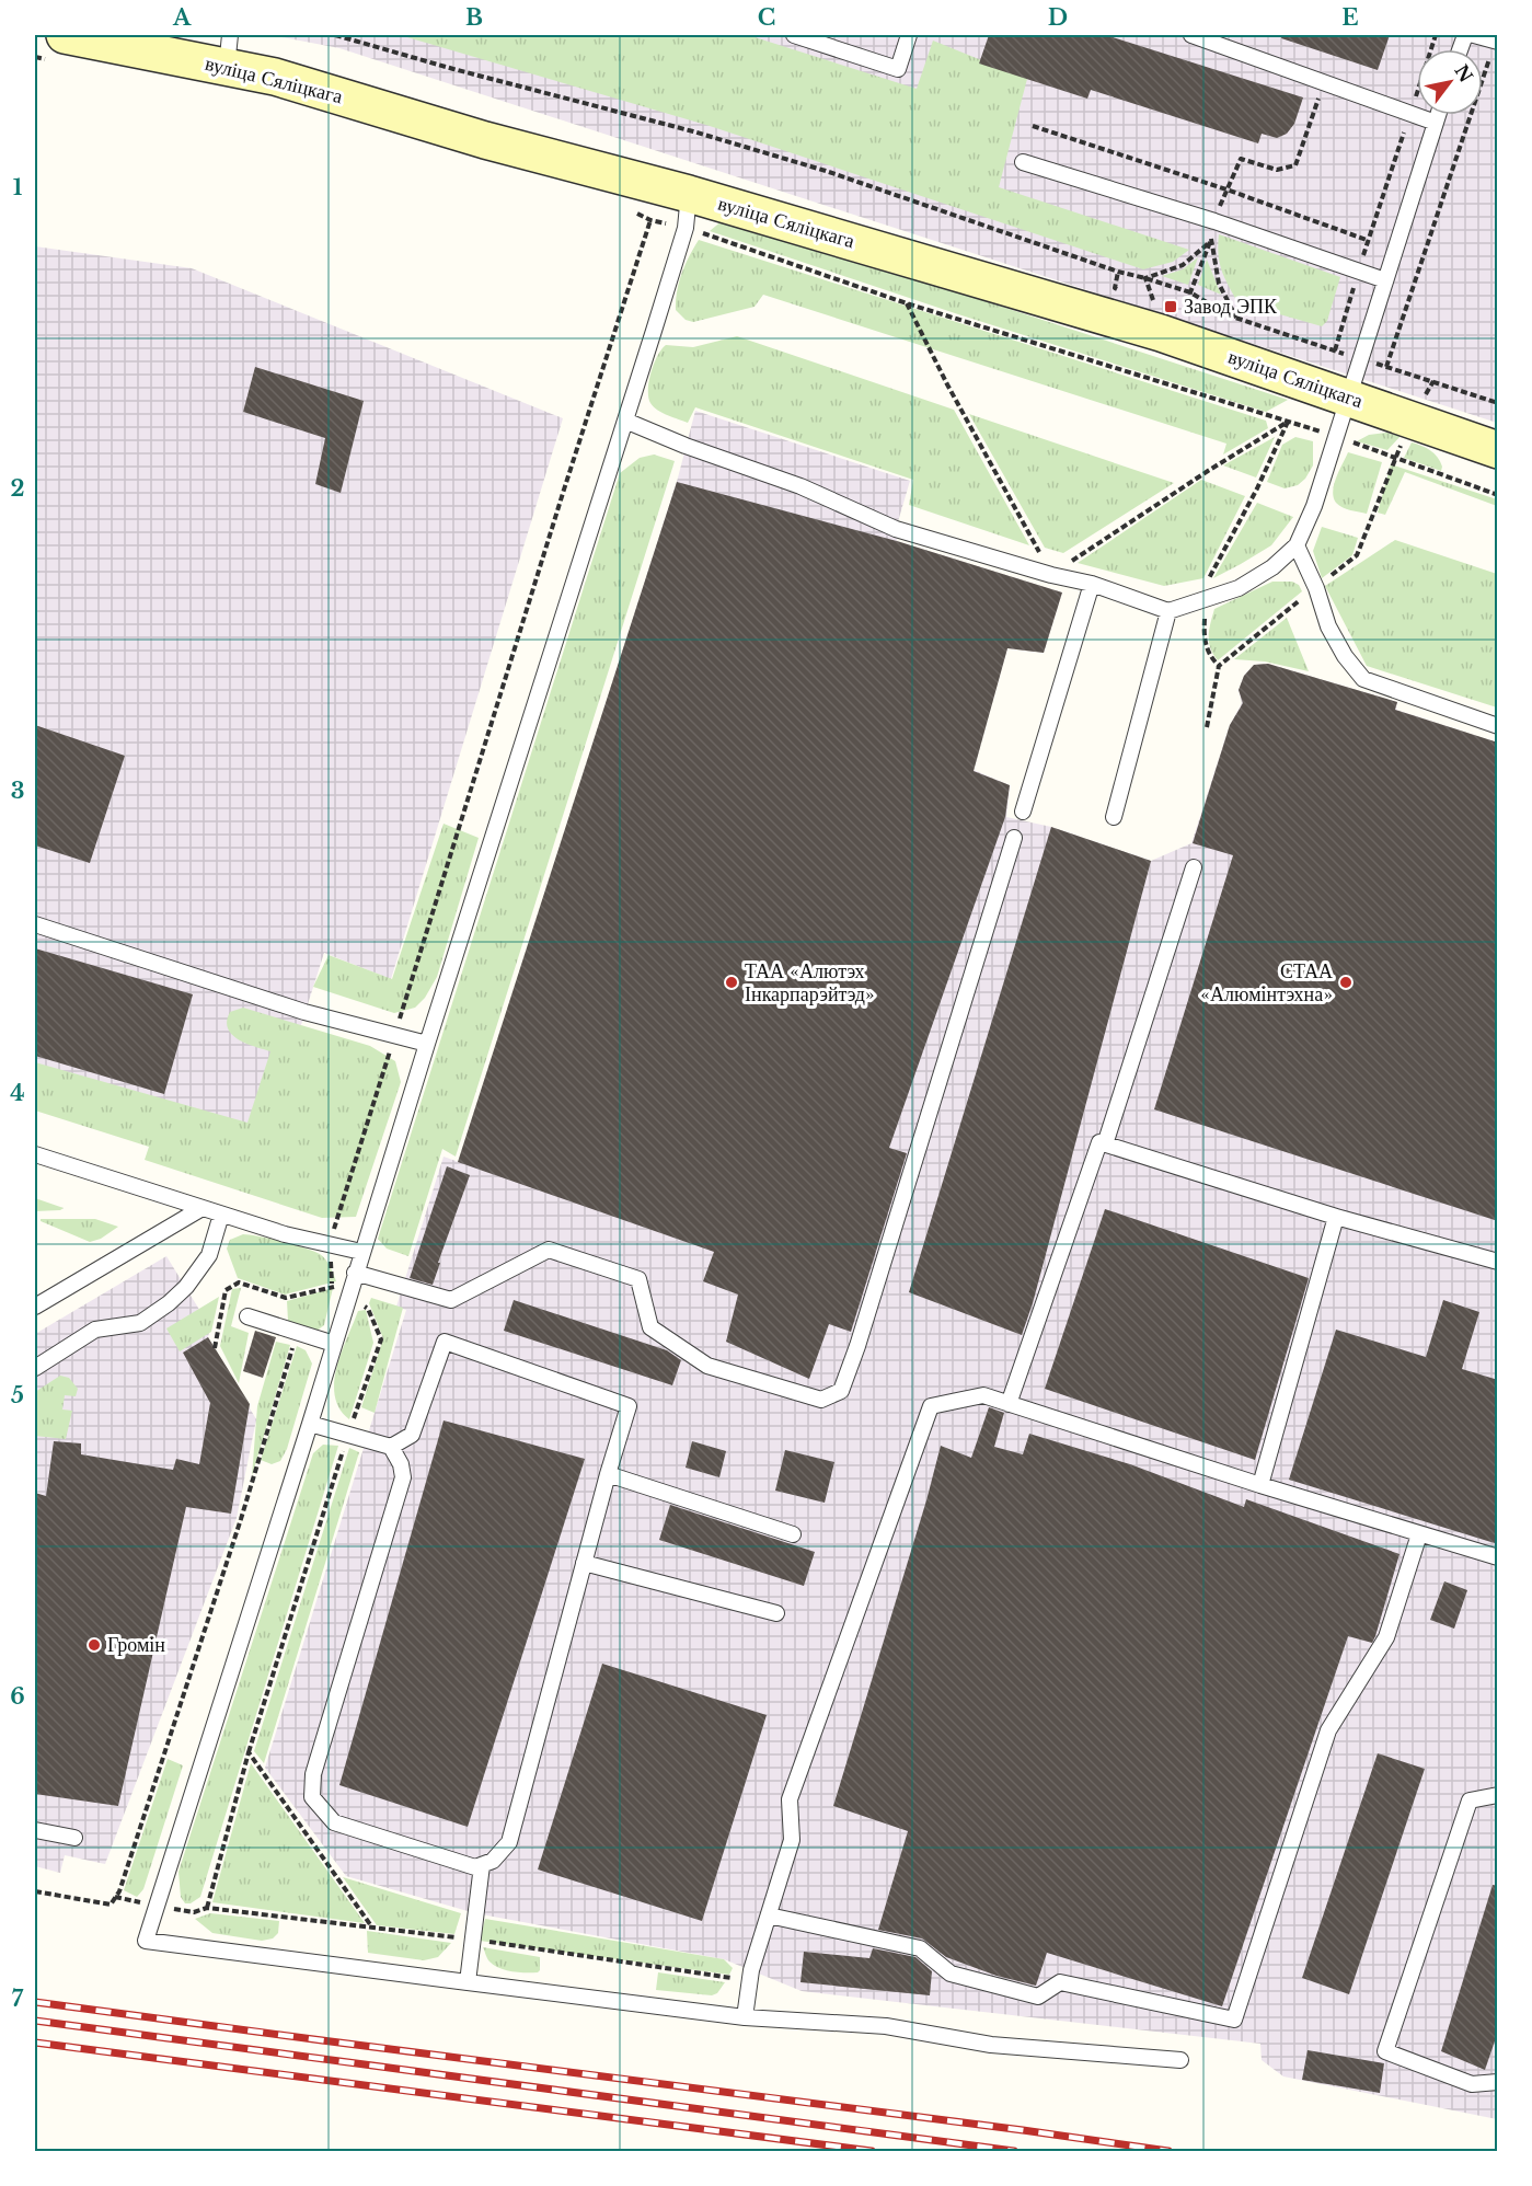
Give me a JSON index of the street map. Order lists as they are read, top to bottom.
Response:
{
  "streets": {
    "main road": ["вуліца Сяліцкага"]
  },
  "places": {
    "transit": ["Завод ЭПК"],
    "other": ["ТАА «Алютэх Інкарпарэйтэд»", "СТАА «Алюмінтэхна»", "Громін"]
  },
  "north": "top right",
  "grid": {
    "columns": [
      "A",
      "B",
      "C",
      "D",
      "E"
    ],
    "rows": [
      "1",
      "2",
      "3",
      "4",
      "5",
      "6",
      "7"
    ]
  }
}
